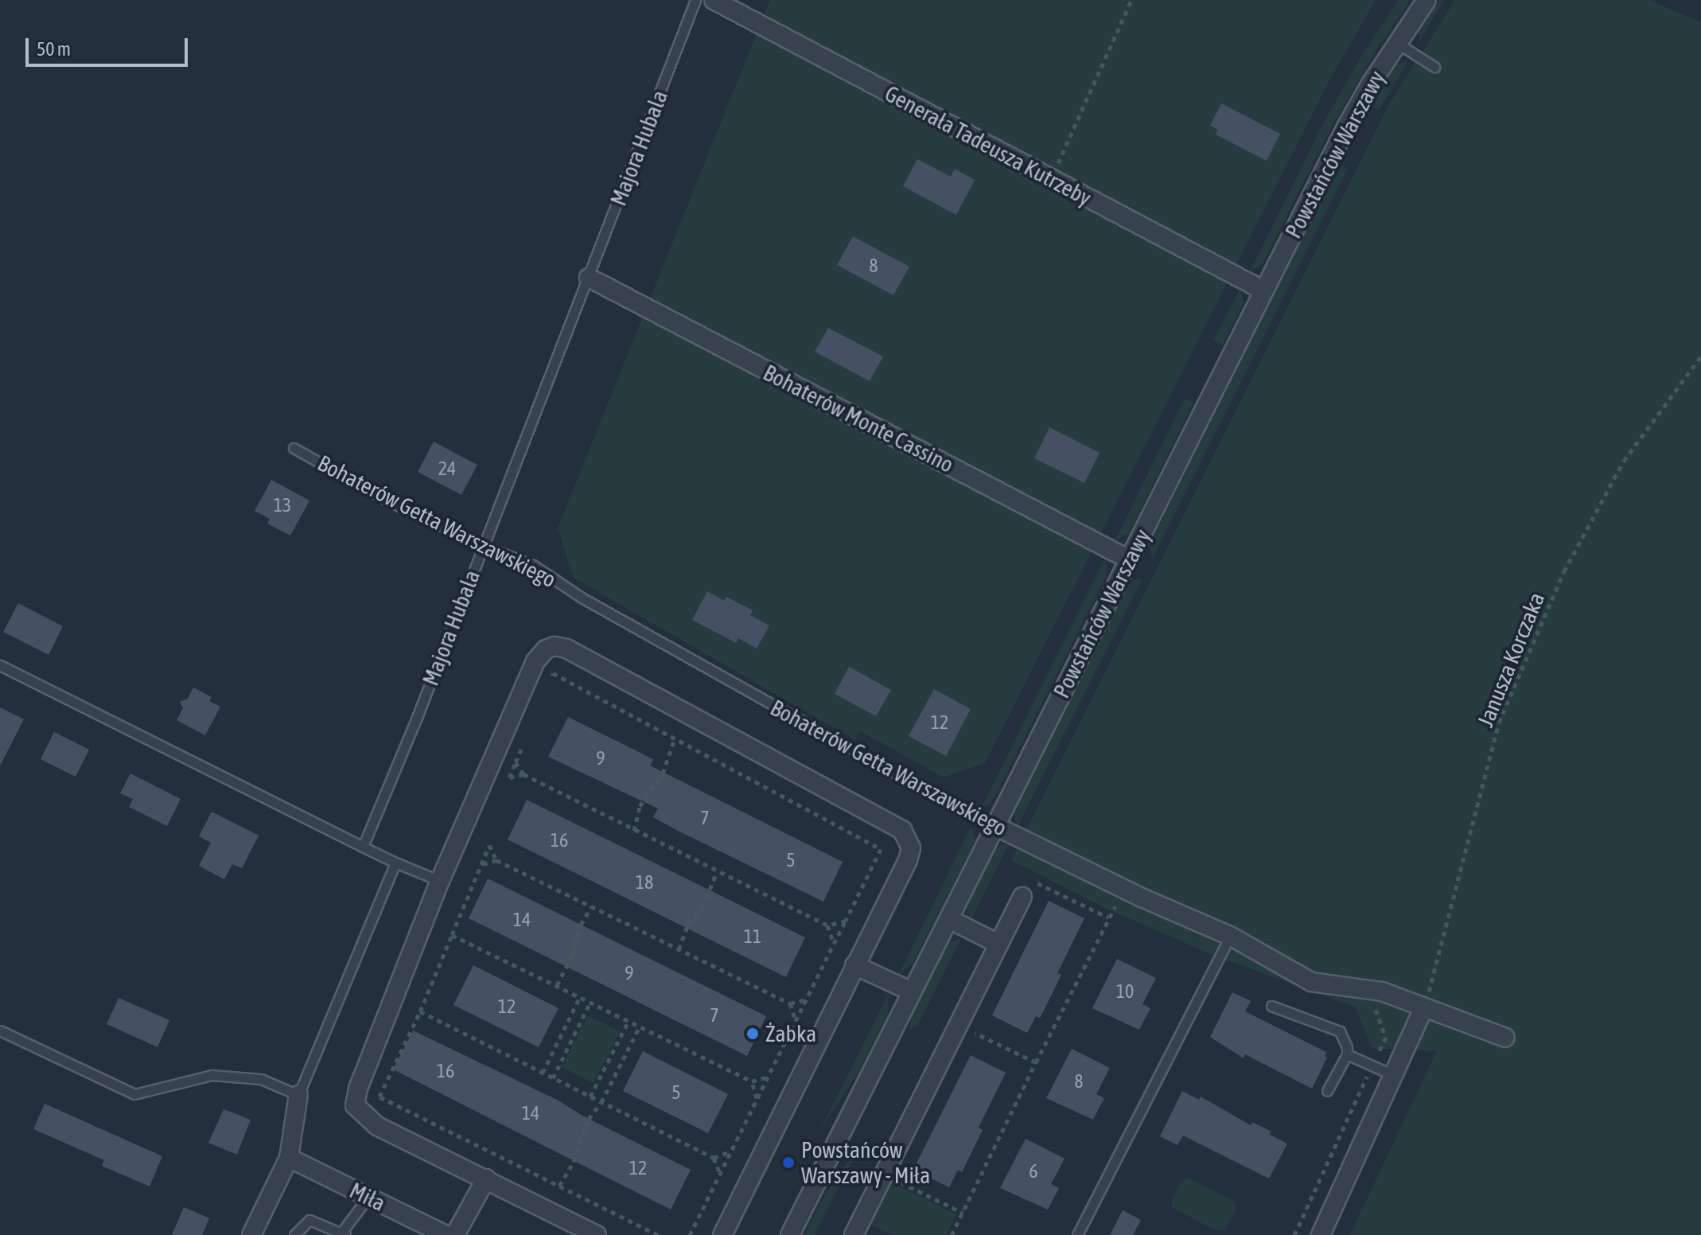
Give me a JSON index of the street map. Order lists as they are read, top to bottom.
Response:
{
  "streets": {
    "street": [
      "Generała Tadeusza Kutrzeby",
      "Powstańców Warszawy",
      "Bohaterów Monte Cassino",
      "Bohaterów Getta Warszawskiego",
      "Miła"
    ],
    "lane": ["Majora Hubala"],
    "path": ["Janusza Korczaka"]
  },
  "crossings": [
    ["Generała Tadeusza Kutrzeby", "Powstańców Warszawy"],
    ["Majora Hubala", "Bohaterów Monte Cassino"],
    ["Majora Hubala", "Bohaterów Getta Warszawskiego"],
    ["Powstańców Warszawy", "Bohaterów Monte Cassino"],
    ["Powstańców Warszawy", "Bohaterów Getta Warszawskiego"],
    ["Bohaterów Getta Warszawskiego", "Janusza Korczaka"]
  ],
  "places": ["Żabka", "Powstańców Warszawy - Miła"],
  "house_numbers": [
    "8",
    "24",
    "13",
    "12",
    "9",
    "7",
    "16",
    "5",
    "18",
    "14",
    "11",
    "9",
    "10",
    "12",
    "7",
    "16",
    "8",
    "5",
    "14",
    "12",
    "6"
  ],
  "scale_bar": "50 m"
}
